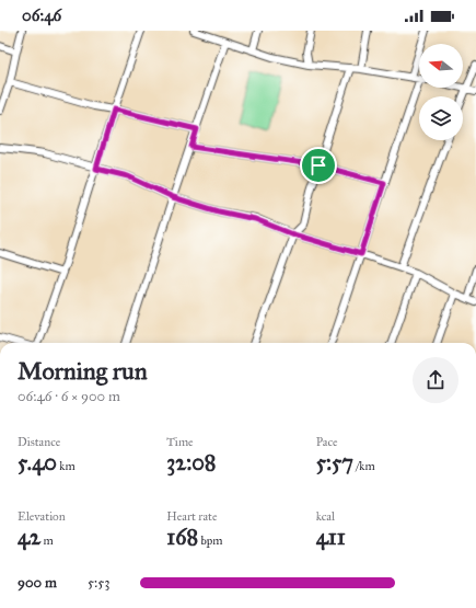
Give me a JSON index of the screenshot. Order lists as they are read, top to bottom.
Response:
{
  "north": "left",
  "page": {
    "status": "06:46",
    "heading": ["Morning run", "06:46 · 6 × 900 m"],
    "stats": [
      ["Distance", "5.40 km"],
      ["Time", "32:08"],
      ["Pace", "5:57 /km"],
      ["Elevation", "42 m"],
      ["Heart rate", "168 bpm"],
      ["kcal", "411"]
    ],
    "list": [
      {
        "name": "900 m",
        "note": "5:53"
      }
    ]
  }
}
